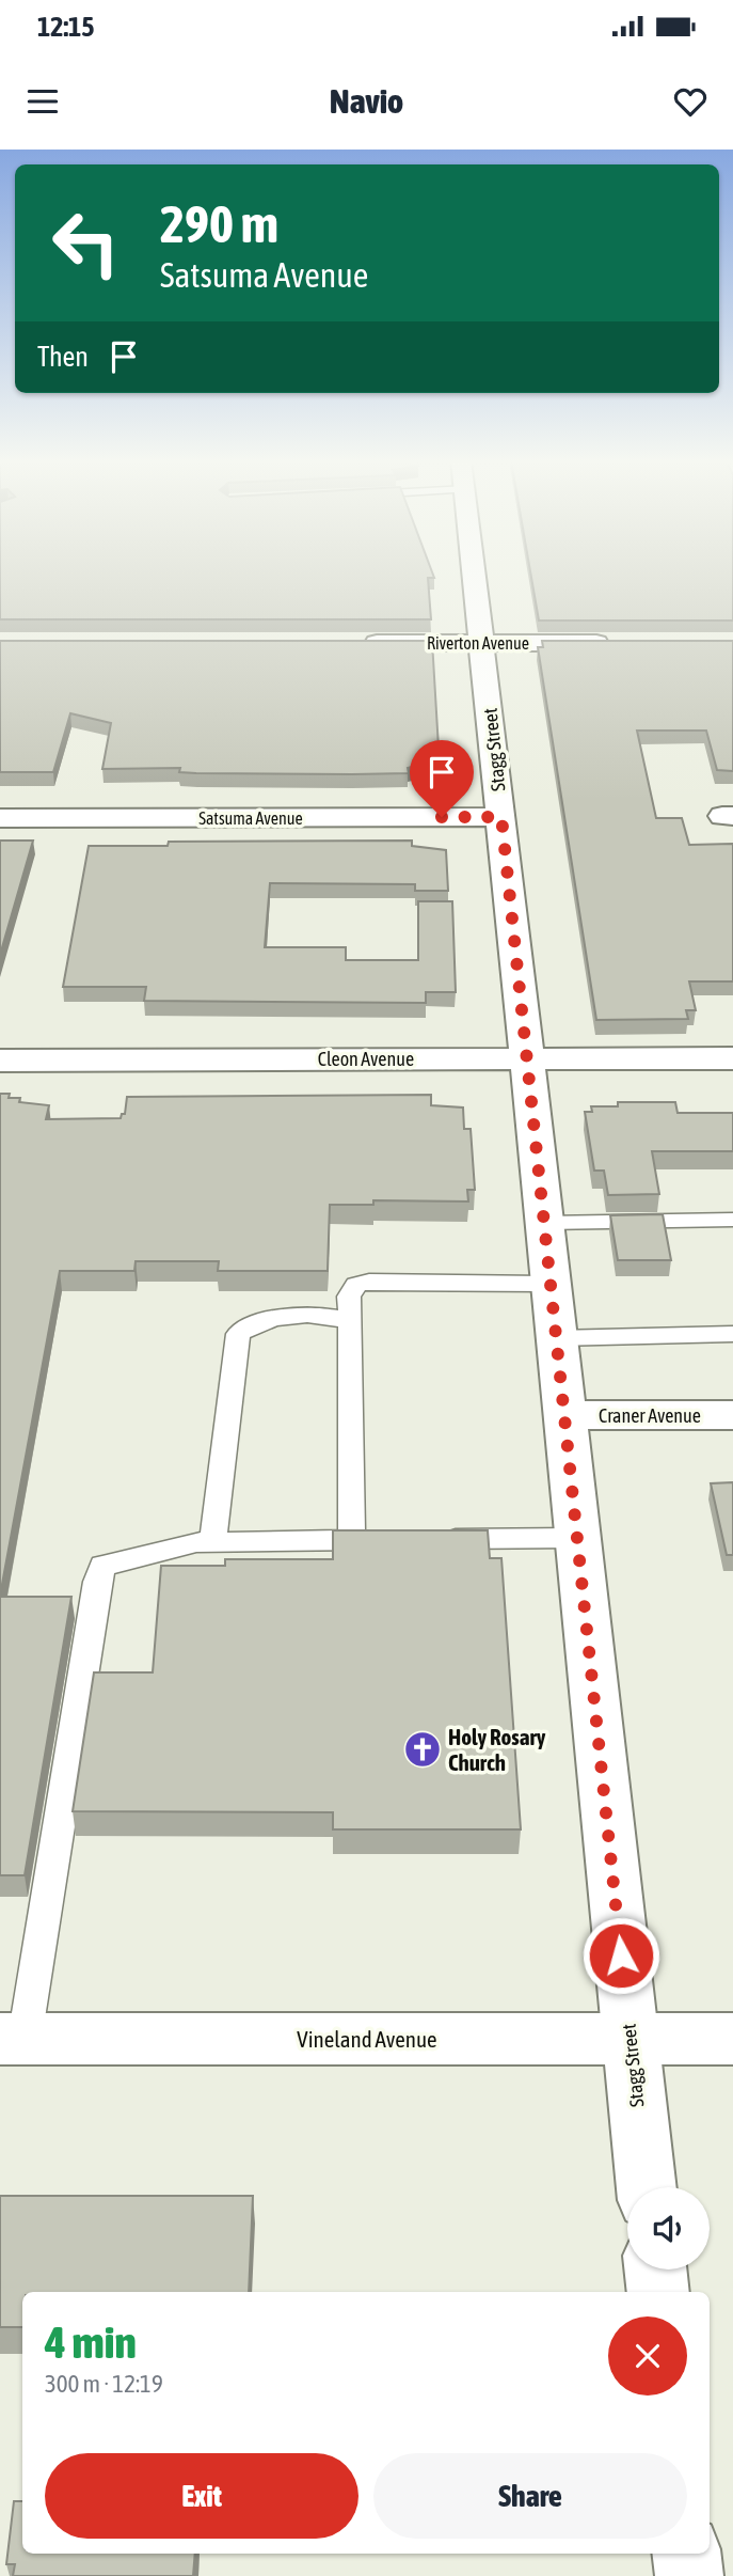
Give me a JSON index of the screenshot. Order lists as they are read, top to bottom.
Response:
{
  "streets": {
    "street": [
      "Riverton Avenue",
      "Stagg Street",
      "Satsuma Avenue",
      "Cleon Avenue",
      "Craner Avenue",
      "Vineland Avenue"
    ]
  },
  "crossings": [
    ["Riverton Avenue", "Stagg Street"],
    ["Stagg Street", "Satsuma Avenue"],
    ["Stagg Street", "Cleon Avenue"],
    ["Stagg Street", "Craner Avenue"],
    ["Stagg Street", "Vineland Avenue"]
  ],
  "places": {
    "church": ["Holy Rosary Church"]
  },
  "page": {
    "status": "12:15",
    "header": "Navio",
    "turn": ["290 m", "Satsuma Avenue"],
    "then": "Then",
    "heading": ["4 min", "300 m · 12:19"],
    "buttons": ["Exit", "Share"]
  }
}
